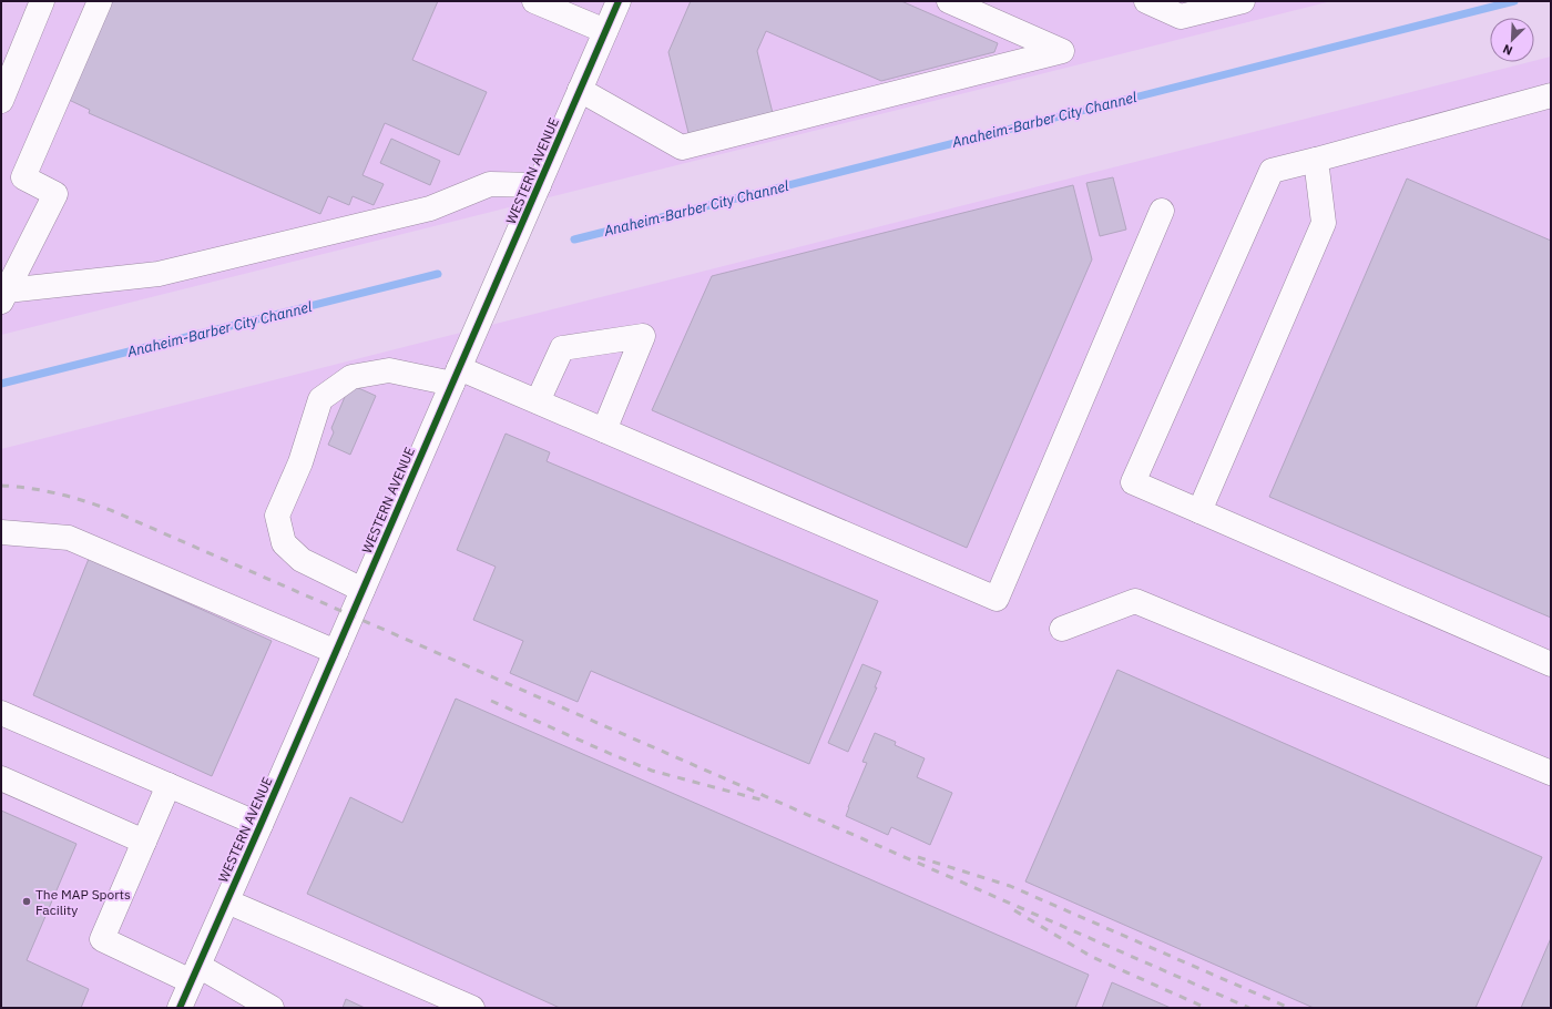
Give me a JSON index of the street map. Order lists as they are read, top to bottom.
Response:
{
  "streets": {
    "street": ["WESTERN AVENUE"]
  },
  "water": ["Anaheim-Barber City Channel"],
  "places": ["The MAP Sports Facility"],
  "north": "bottom left"
}
